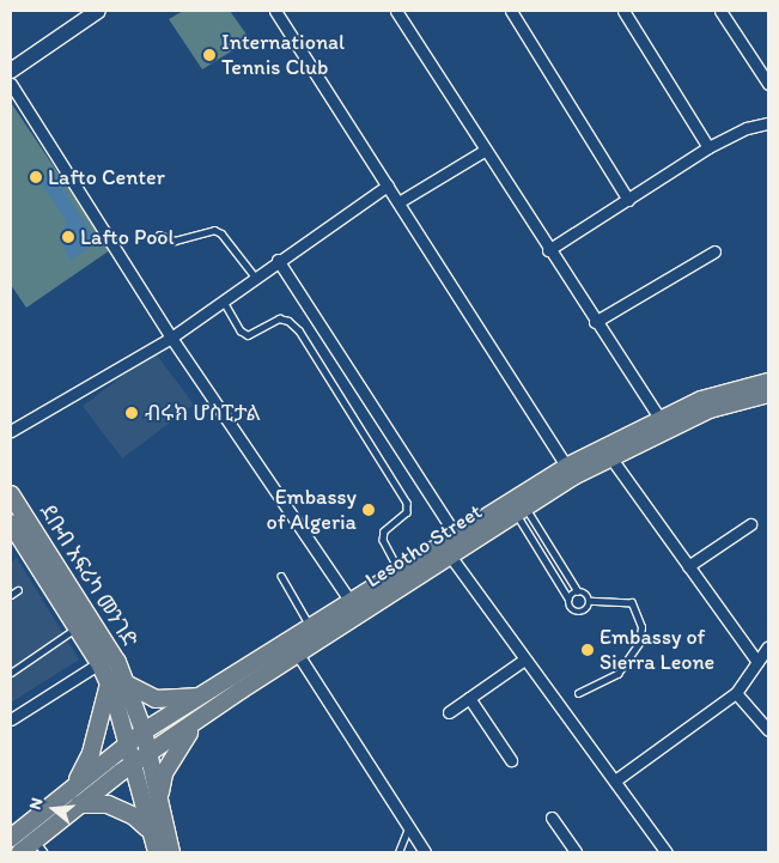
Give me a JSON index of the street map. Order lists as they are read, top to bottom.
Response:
{
  "streets": {
    "main road": ["Lesotho Street", "ደቡብ አፍሪካ መንገድ"]
  },
  "crossings": [
    ["Lesotho Street", "ደቡብ አፍሪካ መንገድ"]
  ],
  "places": [
    "International Tennis Club",
    "Lafto Center",
    "Lafto Pool",
    "ብሩክ ሆስፒታል",
    "Embassy of Algeria",
    "Embassy of Sierra Leone"
  ],
  "north": "left"
}
